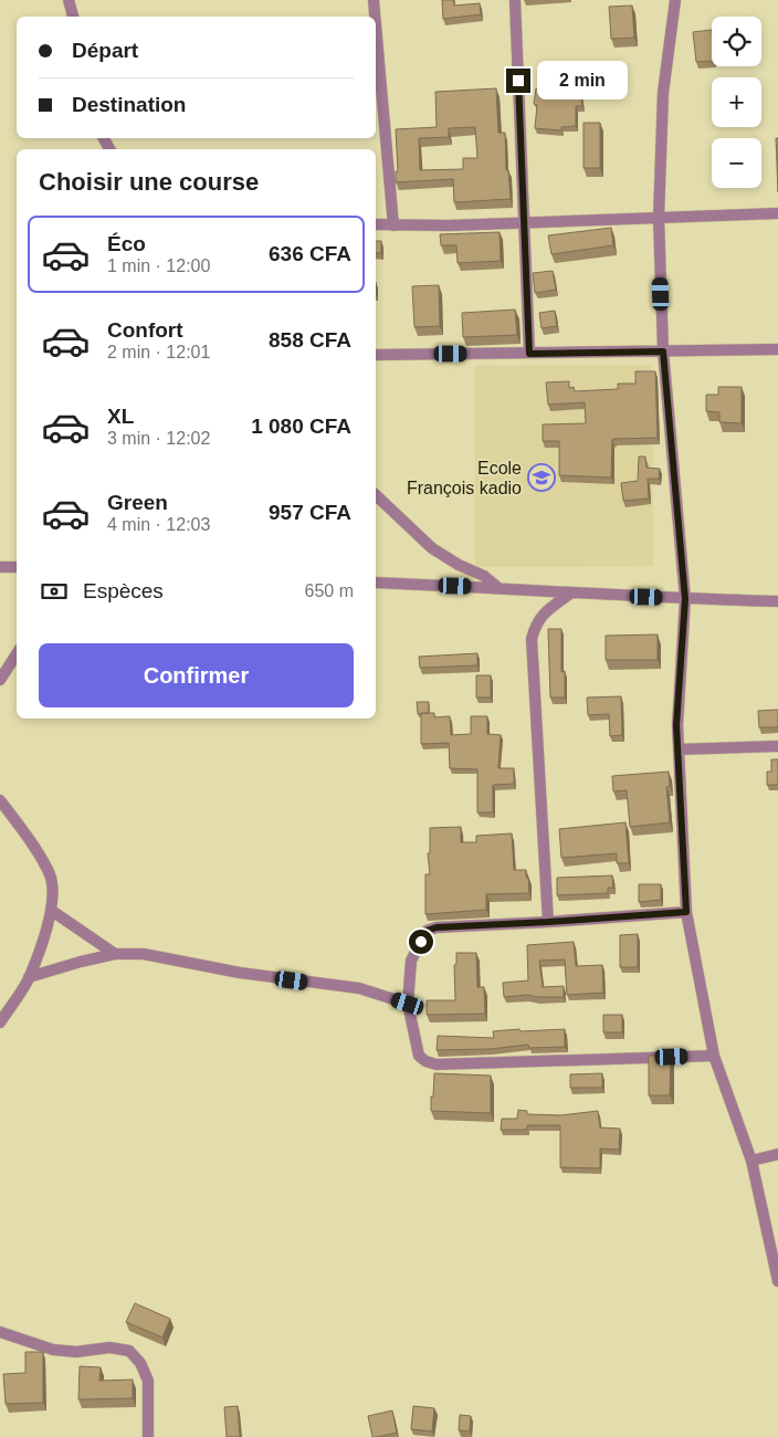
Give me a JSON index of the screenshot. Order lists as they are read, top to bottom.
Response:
{
  "places": {
    "school or university": ["Ecole François kadio"]
  },
  "page": {
    "map_buttons": ["+", "−"],
    "banner": ["Départ", "Destination"],
    "bubble": "2 min",
    "heading": "Choisir une course",
    "list": [
      {
        "name": "Éco",
        "note": "1 min · 12:00",
        "value": "636 CFA"
      },
      {
        "name": "Confort",
        "note": "2 min · 12:01",
        "value": "858 CFA"
      },
      {
        "name": "XL",
        "note": "3 min · 12:02",
        "value": "1 080 CFA"
      },
      {
        "name": "Green",
        "note": "4 min · 12:03",
        "value": "957 CFA"
      }
    ],
    "pay": ["Espèces", "650 m"],
    "buttons": "Confirmer"
  }
}
